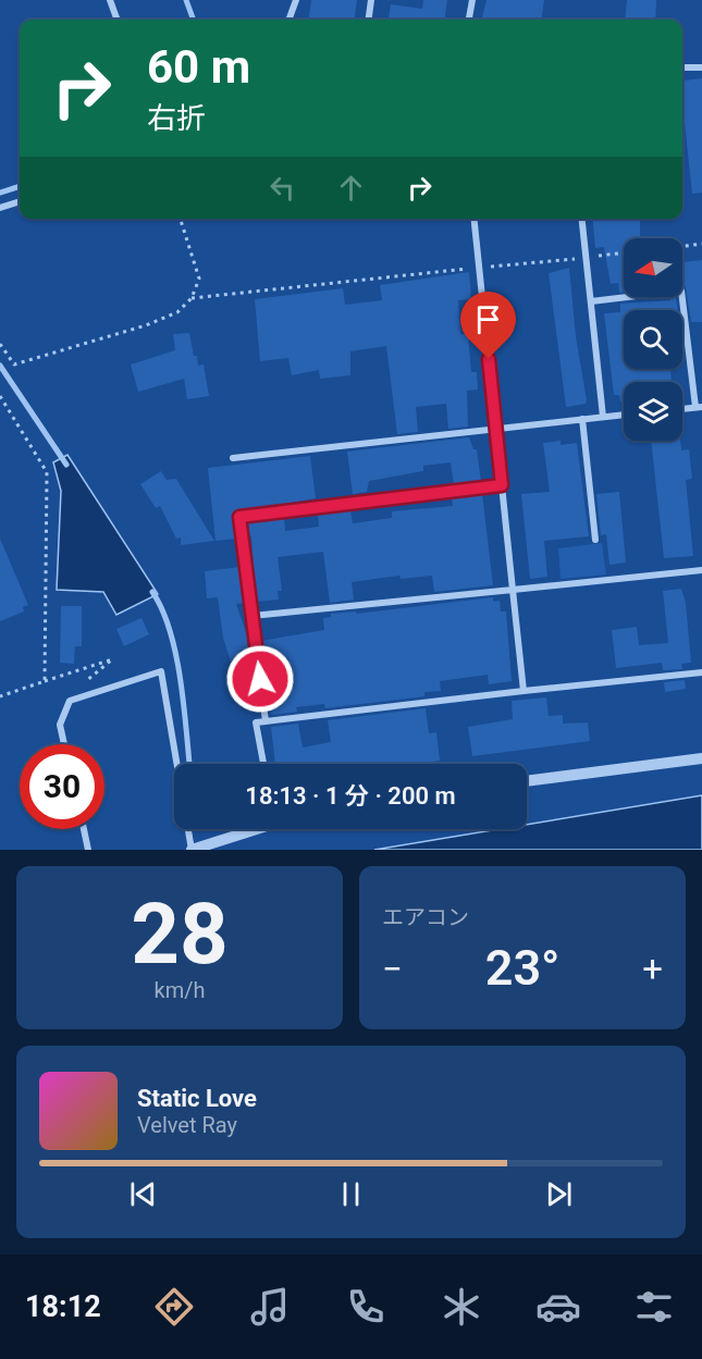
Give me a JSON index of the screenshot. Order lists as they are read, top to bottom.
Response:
{
  "north": "left",
  "page": {
    "turn": ["60 m", "右折"],
    "limit": "30",
    "trip": "18:13 · 1 分 · 200 m",
    "tile": [
      ["28", "km/h"],
      "エアコン"
    ],
    "heat": ["−", "23°", "+"],
    "song": ["Static Love", "Velvet Ray"],
    "tabs": "18:12"
  }
}
